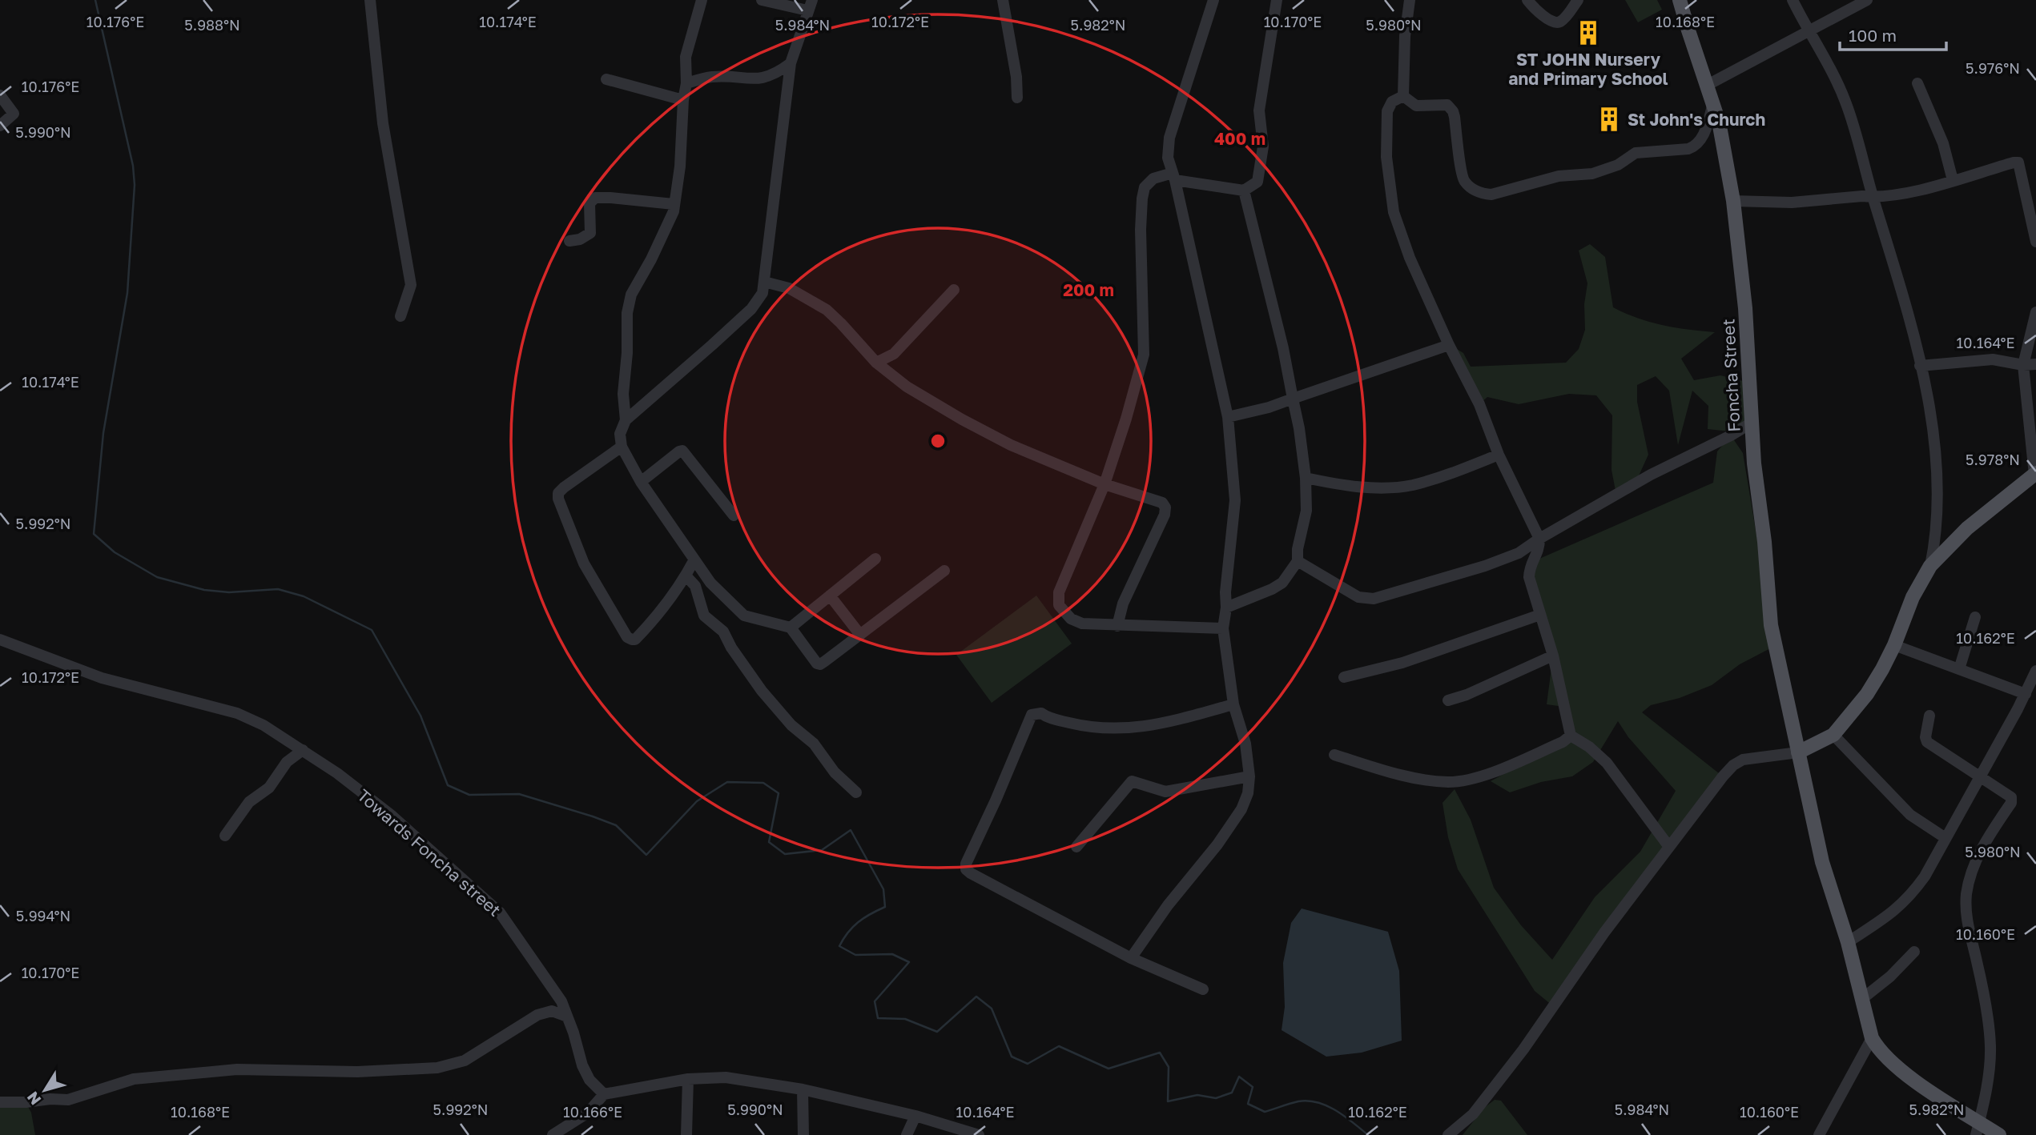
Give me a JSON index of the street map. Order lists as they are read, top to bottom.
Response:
{
  "streets": {
    "main road": ["Foncha Street"],
    "street": ["Towards Foncha street"]
  },
  "places": {
    "building": ["ST JOHN Nursery and Primary School", "St John's Church"]
  },
  "scale_bar": "100 m",
  "north": "bottom left",
  "coordinates": [
    "10.176°E",
    "10.174°E",
    "10.172°E",
    "10.170°E",
    "10.168°E",
    "5.988°N",
    "5.984°N",
    "5.982°N",
    "5.980°N",
    "5.976°N",
    "5.990°N",
    "10.164°E",
    "5.978°N",
    "5.992°N",
    "10.162°E",
    "5.994°N",
    "10.160°E",
    "10.166°E"
  ],
  "rings": ["400 m", "200 m"]
}
